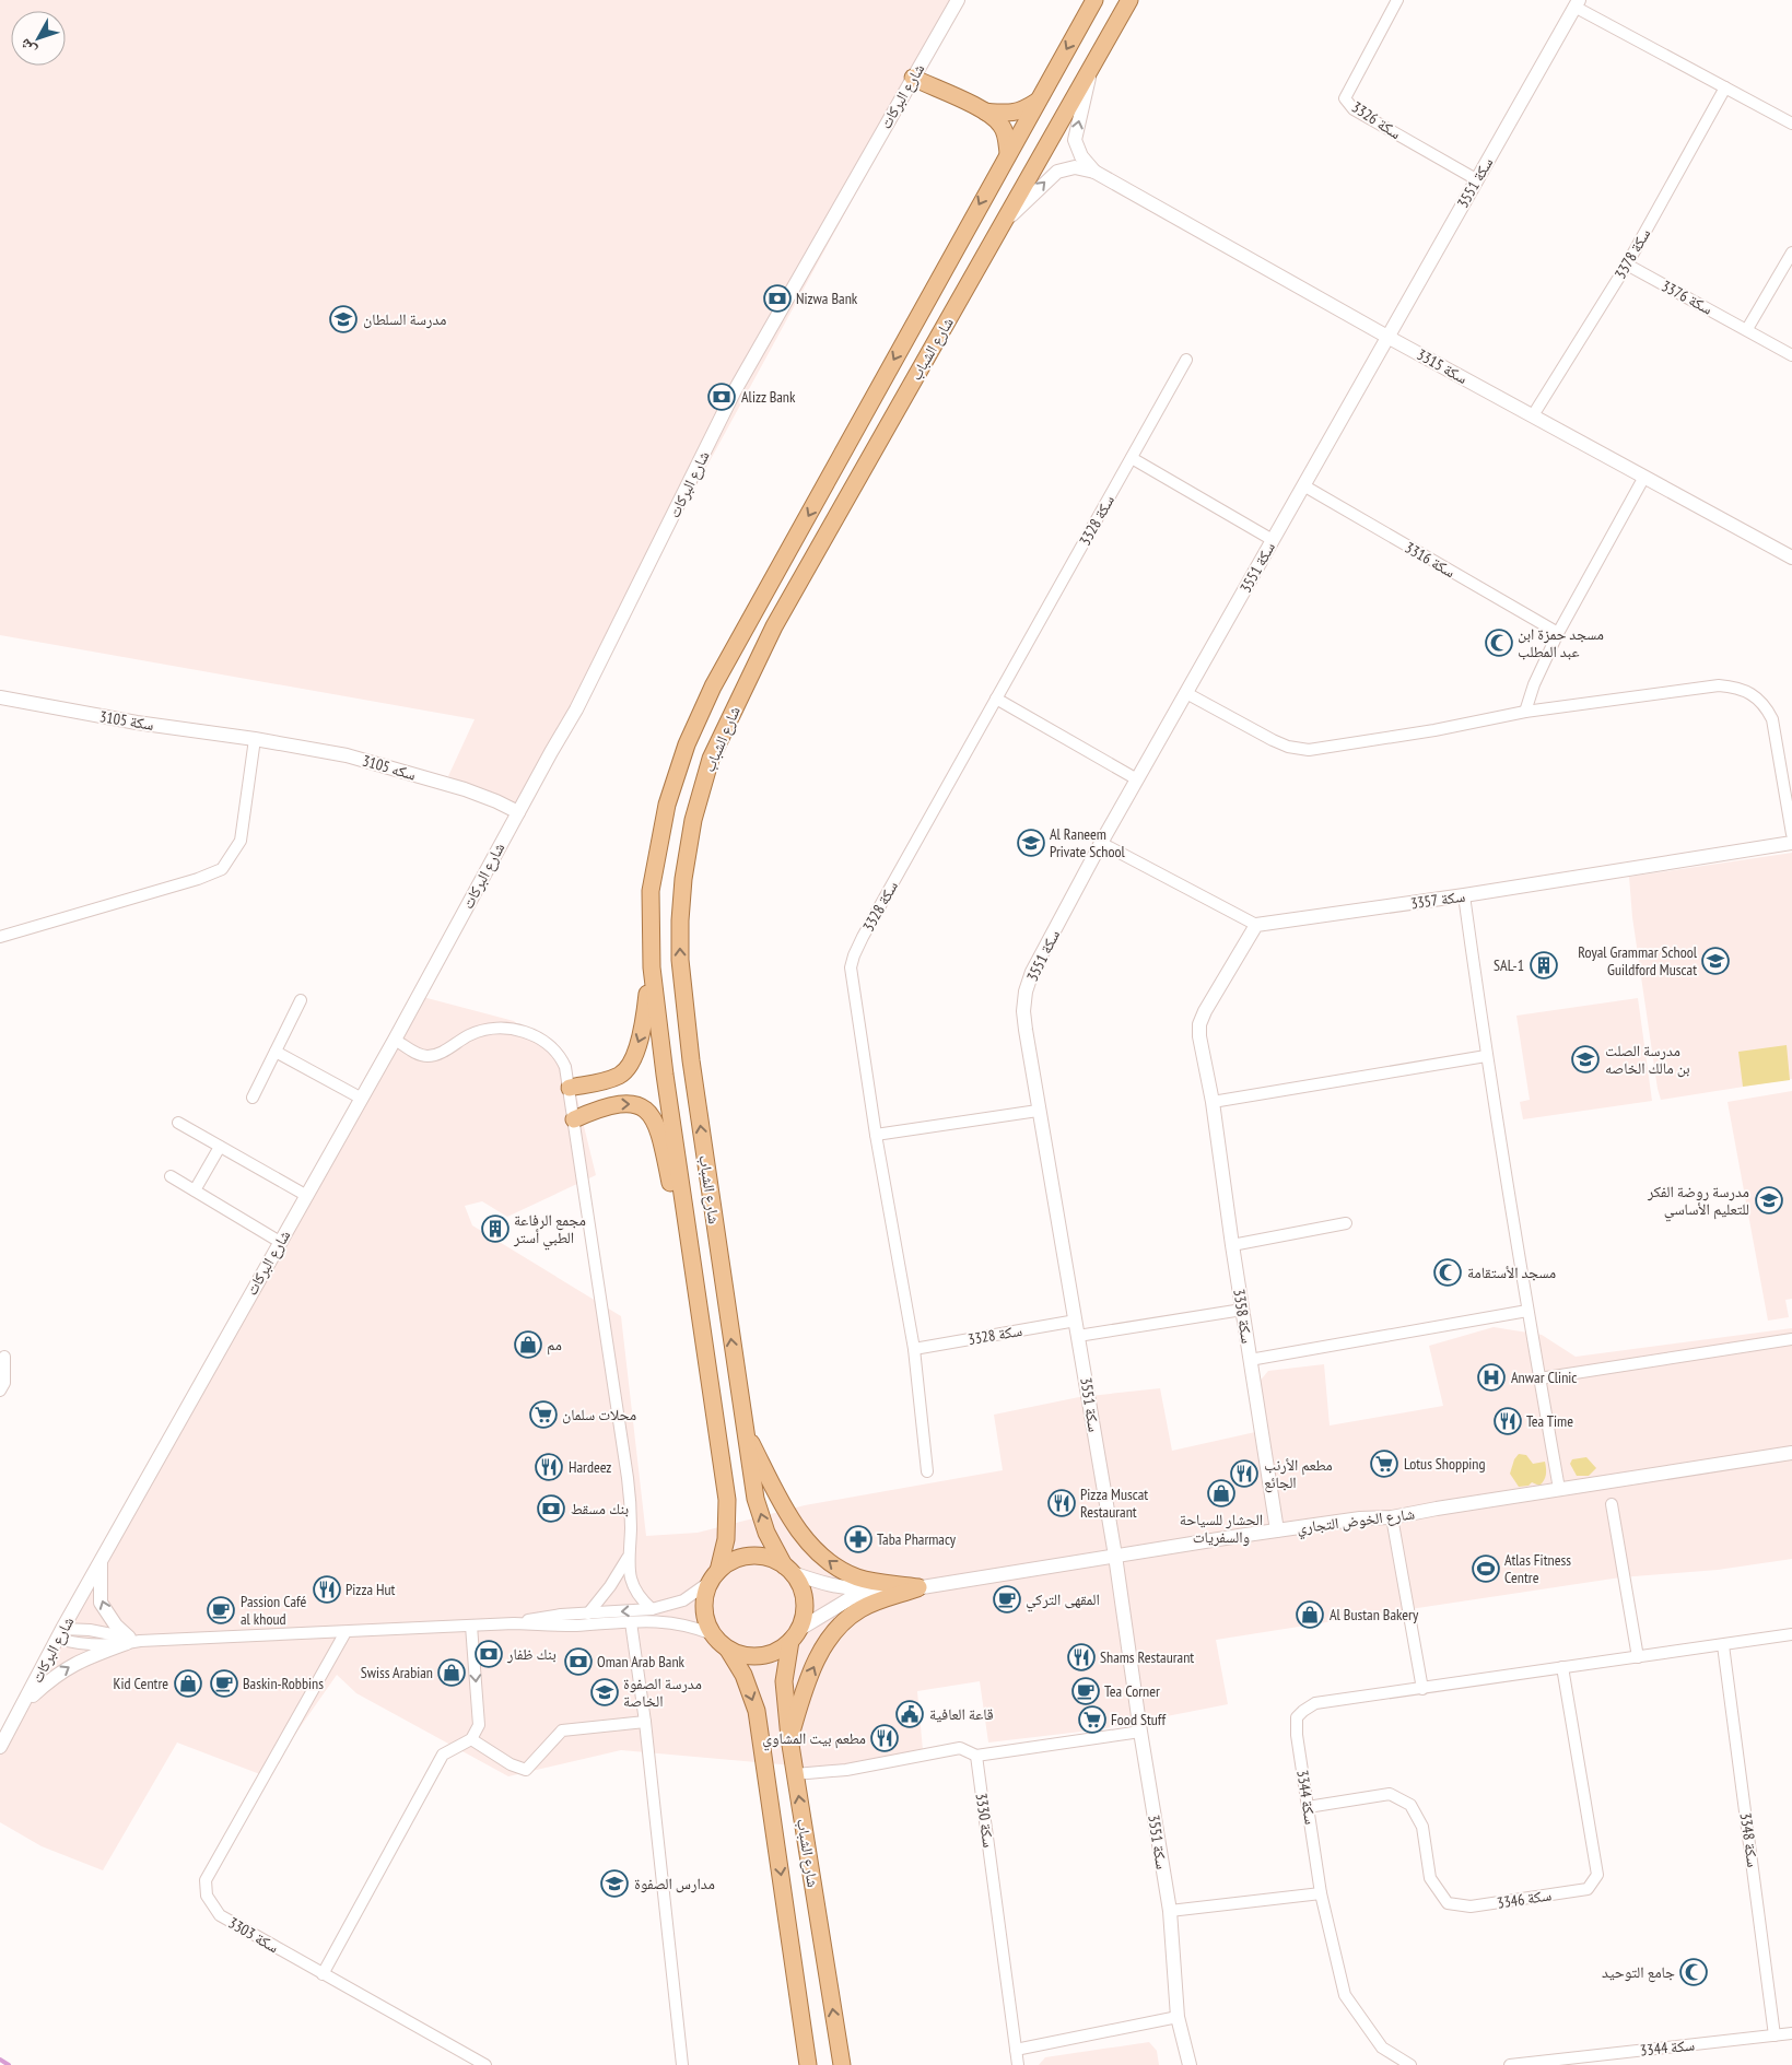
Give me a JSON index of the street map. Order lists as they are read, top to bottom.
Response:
{
  "streets": {
    "main road": ["شارع الشباب"],
    "street": [
      "شارع البركات",
      "سكة 3326",
      "سكة 3551",
      "سكة 3378",
      "سكة 3376",
      "سكة 3315",
      "سكة 3328",
      "سكة 3316",
      "سكة 3105",
      "سكه 3105",
      "سكة 3357",
      "سكة 3358",
      "شارع الخوض التجاري",
      "سكة 3344",
      "سكة 3330",
      "سكة 3348",
      "سكة 3346",
      "سكة 3303"
    ]
  },
  "crossings": [
    ["شارع البركات", "سكه 3105"],
    ["سكة 3326", "سكة 3551"],
    ["سكة 3551", "سكة 3315"],
    ["سكة 3551", "سكة 3328"],
    ["سكة 3551", "سكة 3316"],
    ["سكة 3551", "شارع الخوض التجاري"],
    ["سكة 3378", "سكة 3376"],
    ["سكة 3378", "سكة 3315"],
    ["شارع الشباب", "شارع الخوض التجاري"],
    ["سكة 3105", "سكه 3105"],
    ["سكة 3357", "سكة 3358"],
    ["سكة 3358", "شارع الخوض التجاري"],
    ["سكة 3344", "سكة 3348"],
    ["سكة 3344", "سكة 3346"]
  ],
  "places": {
    "bank": [
      "Nizwa Bank",
      "Alizz Bank",
      "بنك مسقط",
      "بنك ظفار",
      "Oman Arab Bank"
    ],
    "school or university": [
      "مدرسة السلطان",
      "Al Raneem Private School",
      "Royal Grammar School Guildford Muscat",
      "مدرسة الصلت بن مالك الخاصه",
      "مدرسة روضة الفكر للتعليم الأساسي",
      "مدرسة الصفوة الخاصة",
      "مدارس الصفوة"
    ],
    "mosque": ["مسجد حمزة ابن عبد المطلب", "مسجد الأستقامة", "جامع التوحيد"],
    "building": ["SAL-1", "مجمع الرفاعة الطبي أستر"],
    "shop": [
      "مم",
      "الحشار للسياحة والسفريات",
      "Al Bustan Bakery",
      "Swiss Arabian",
      "Kid Centre"
    ],
    "hospital": ["Anwar Clinic"],
    "supermarket": ["محلات سلمان", "Lotus Shopping", "Food Stuff"],
    "restaurant": [
      "Tea Time",
      "Hardeez",
      "مطعم الأرنب الجائع",
      "Pizza Muscat Restaurant",
      "Pizza Hut",
      "Shams Restaurant",
      "مطعم بيت المشاوي"
    ],
    "pharmacy": ["Taba Pharmacy"],
    "sports": ["Atlas Fitness Centre"],
    "cafe": [
      "المقهى التركي",
      "Passion Café al khoud",
      "Baskin-Robbins",
      "Tea Corner"
    ],
    "public building": ["قاعة العافية"]
  },
  "north": "bottom left"
}
